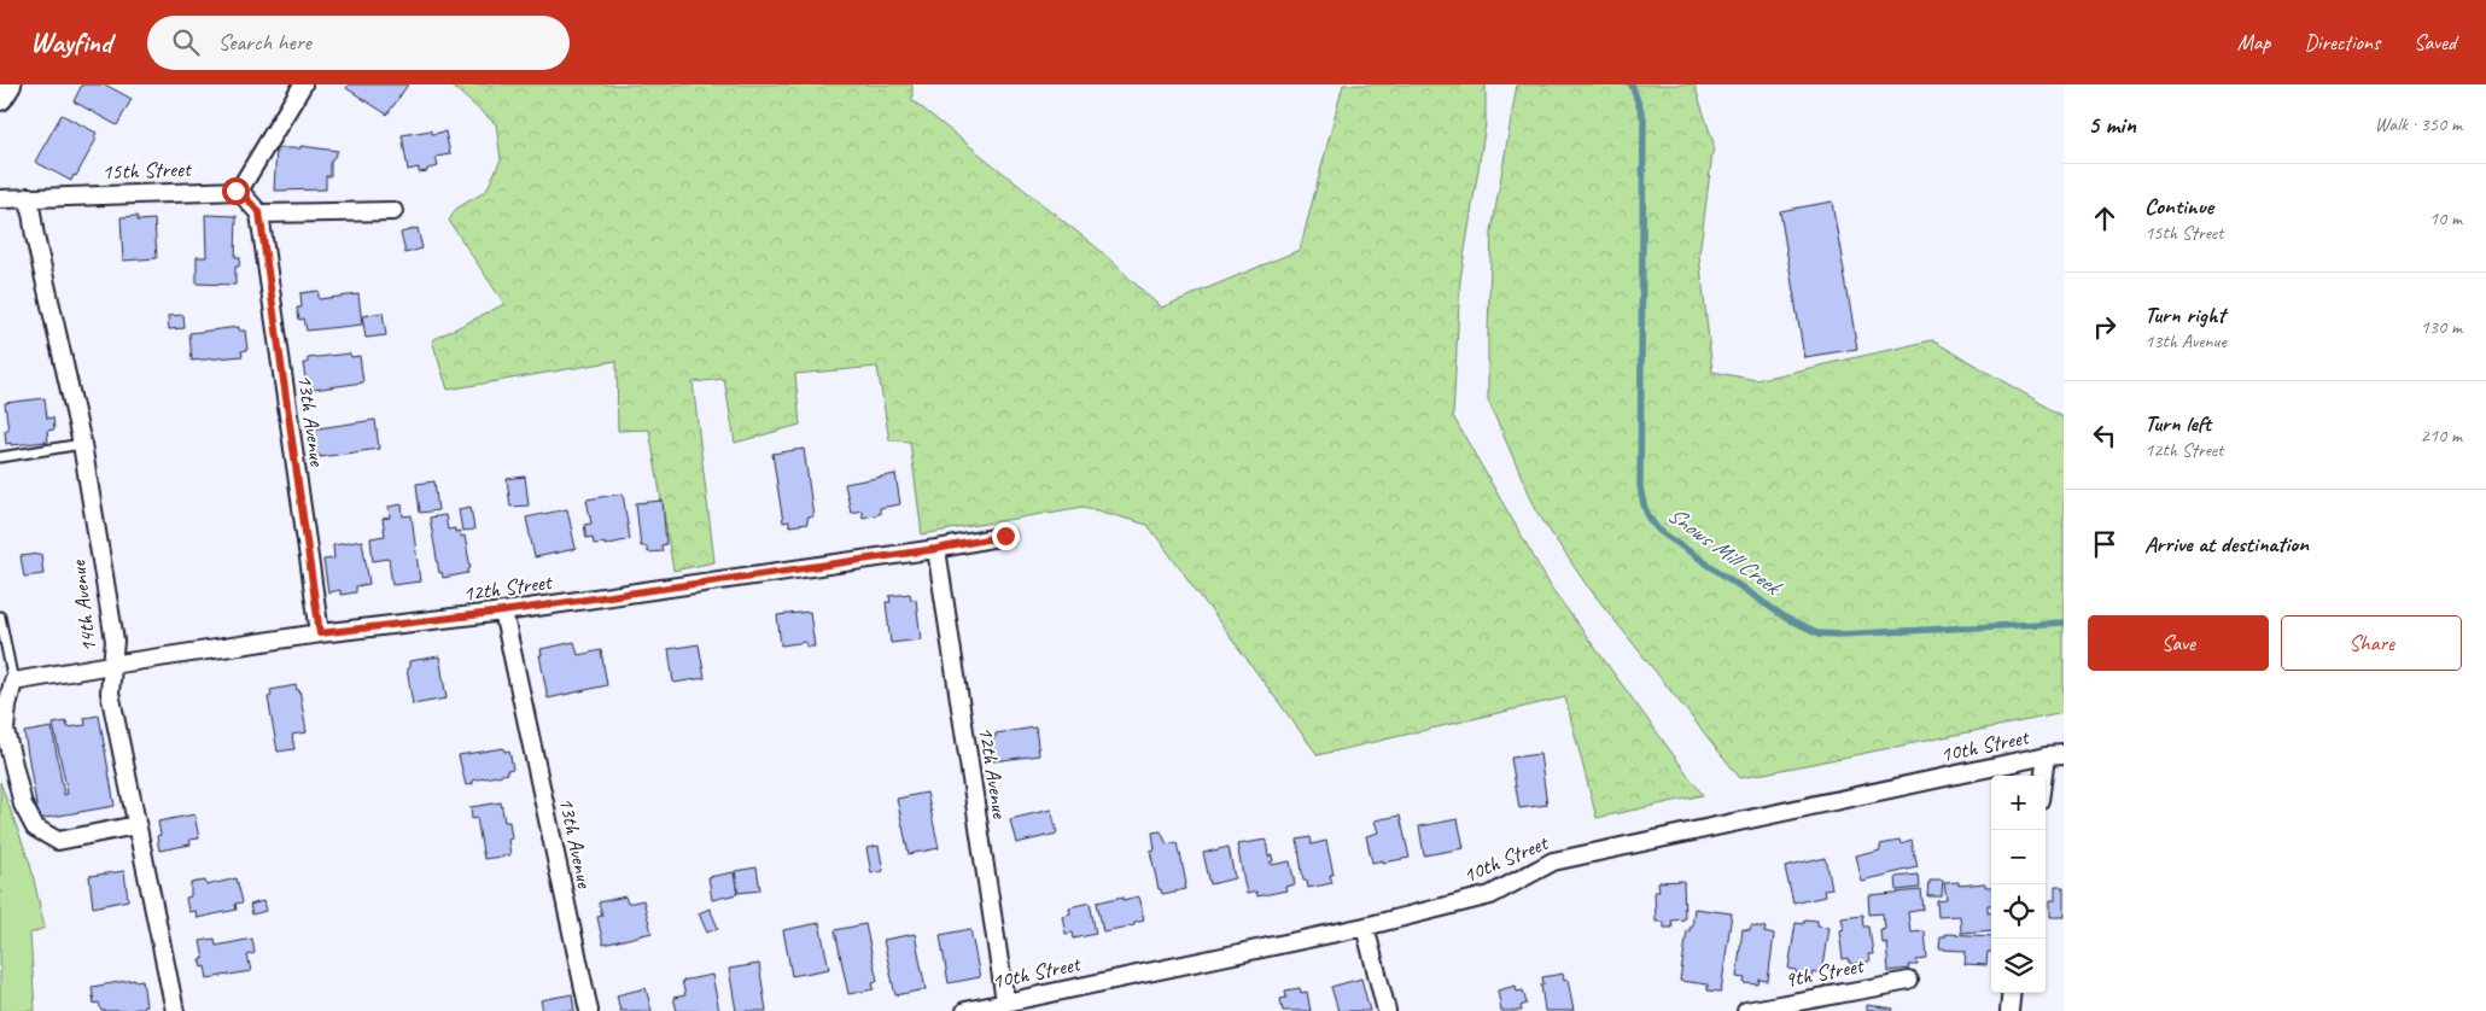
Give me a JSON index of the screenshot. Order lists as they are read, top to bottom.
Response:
{
  "streets": {
    "street": [
      "15th Street",
      "13th Avenue",
      "12th Street",
      "14th Avenue",
      "10th Street",
      "12th Avenue",
      "9th Street"
    ]
  },
  "crossings": [
    ["15th Street", "14th Avenue"],
    ["13th Avenue", "12th Street"],
    ["12th Street", "14th Avenue"],
    ["12th Street", "12th Avenue"],
    ["10th Street", "12th Avenue"]
  ],
  "water": ["Snows Mill Creek"],
  "page": {
    "header": "Wayfind",
    "search": "Search here",
    "nav": ["Map", "Directions", "Saved"],
    "heading": ["5 min", "Walk · 350 m"],
    "list": [
      ["Continue", "15th Street", "10 m"],
      ["Turn right", "13th Avenue", "130 m"],
      ["Turn left", "12th Street", "210 m"],
      "Arrive at destination"
    ],
    "buttons": ["Save", "Share"],
    "map_buttons": ["+", "−"]
  }
}
